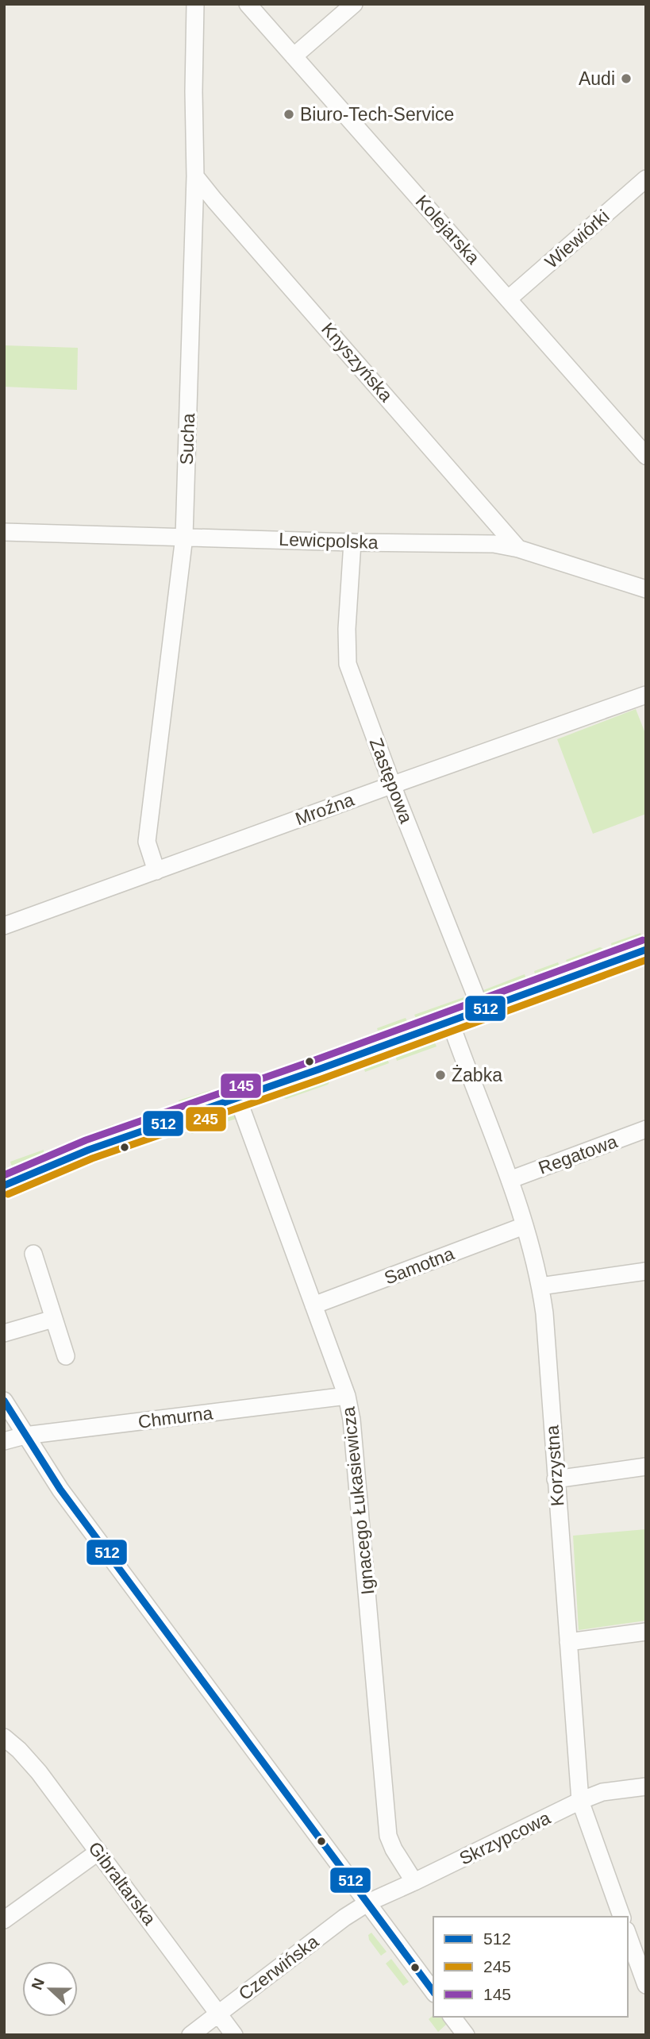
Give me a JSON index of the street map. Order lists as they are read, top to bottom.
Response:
{
  "streets": {
    "street": [
      "Kolejarska",
      "Wiewiórki",
      "Knyszyńska",
      "Sucha",
      "Lewicpolska",
      "Zastępowa",
      "Mroźna",
      "Regatowa",
      "Samotna",
      "Chmurna",
      "Korzystna",
      "Ignacego Łukasiewicza",
      "Skrzypcowa",
      "Gibraltarska",
      "Czerwińska"
    ]
  },
  "crossings": [
    ["Kolejarska", "Wiewiórki"],
    ["Knyszyńska", "Sucha"],
    ["Knyszyńska", "Lewicpolska"],
    ["Sucha", "Lewicpolska"],
    ["Sucha", "Mroźna"],
    ["Lewicpolska", "Zastępowa"],
    ["Zastępowa", "Mroźna"],
    ["Regatowa", "Korzystna"],
    ["Samotna", "Korzystna"],
    ["Samotna", "Ignacego Łukasiewicza"],
    ["Chmurna", "Ignacego Łukasiewicza"],
    ["Korzystna", "Skrzypcowa"],
    ["Ignacego Łukasiewicza", "Skrzypcowa"],
    ["Skrzypcowa", "Czerwińska"],
    ["Gibraltarska", "Czerwińska"]
  ],
  "places": ["Audi", "Biuro-Tech-Service", "Żabka"],
  "lines": ["transit line 145", "transit line 512", "transit line 245"],
  "legend": ["512", "245", "145"],
  "north": "left"
}
